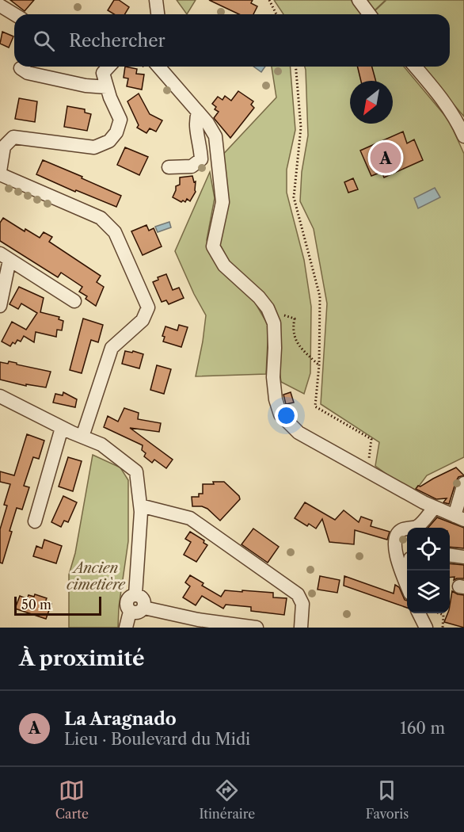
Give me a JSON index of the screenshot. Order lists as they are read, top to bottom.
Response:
{
  "parks": ["Ancien cimetière"],
  "scale_bar": "50 m",
  "north": "bottom left",
  "page": {
    "search": "Rechercher",
    "pins": "A",
    "scale": "50 m",
    "heading": "À proximité",
    "list": [
      {
        "mark": "A",
        "name": "La Aragnado",
        "note": "Lieu · Boulevard du Midi",
        "value": "160 m"
      }
    ],
    "nav": ["Carte", "Itinéraire", "Favoris"]
  }
}
